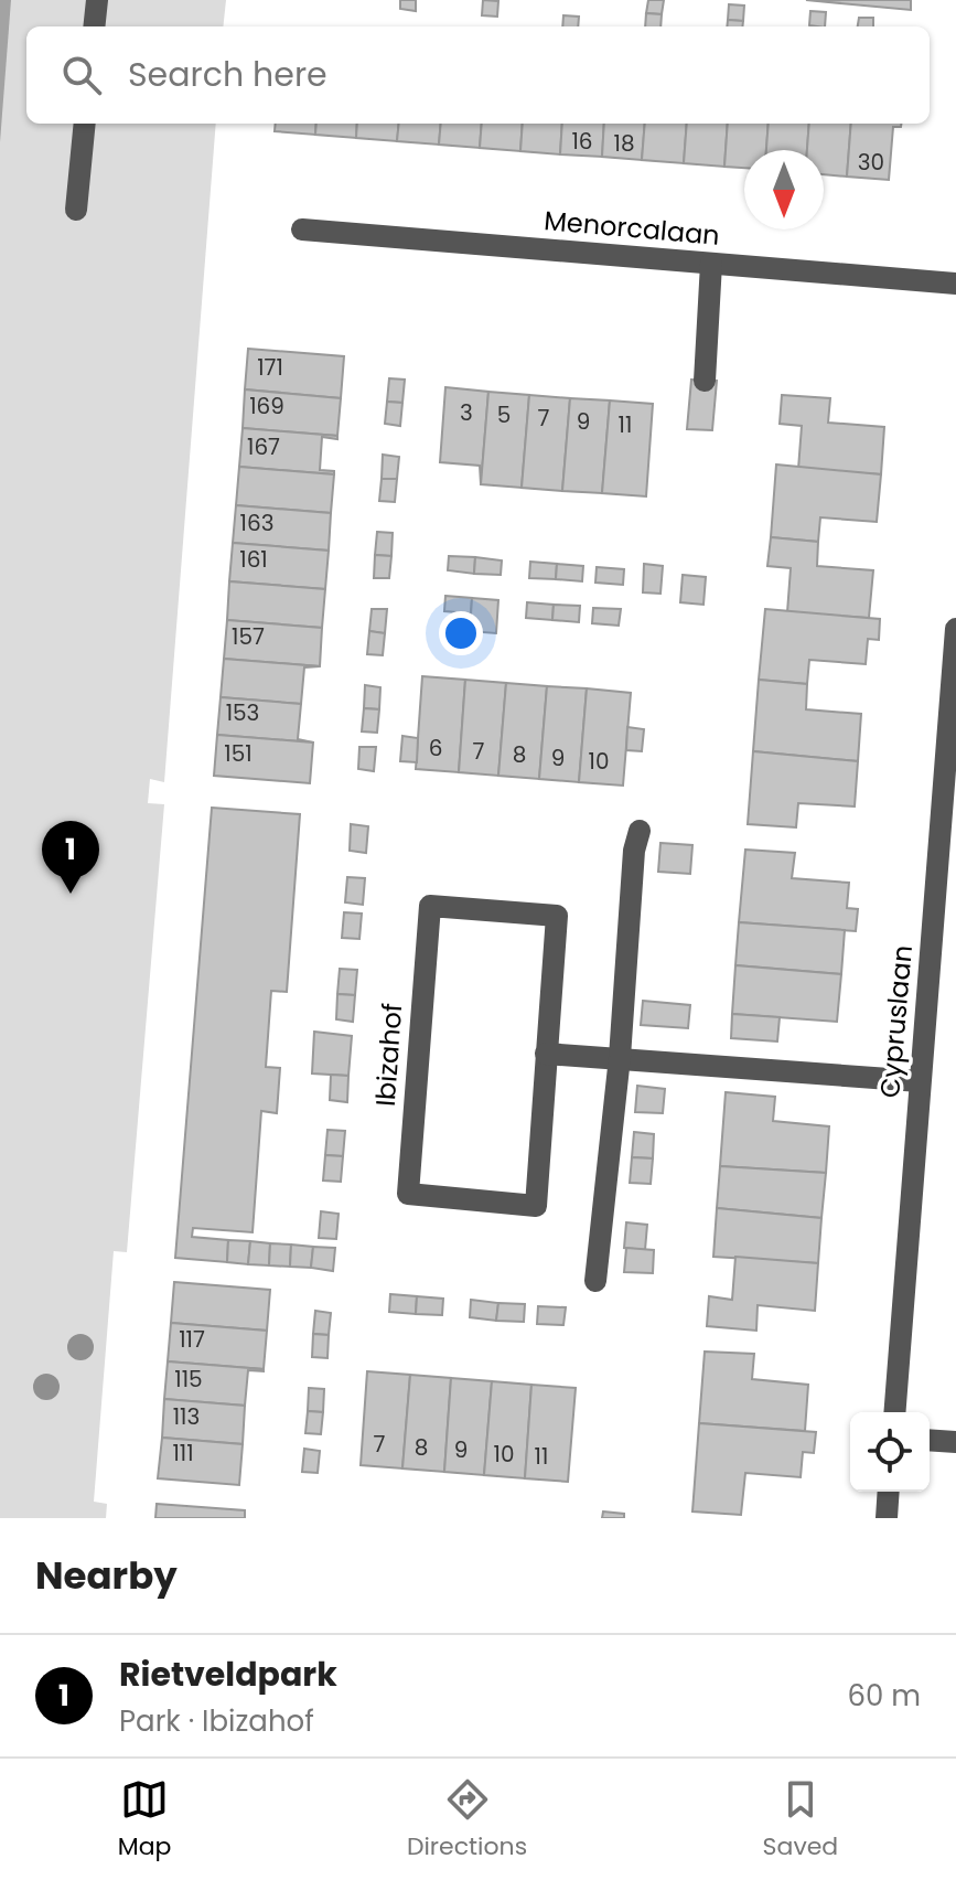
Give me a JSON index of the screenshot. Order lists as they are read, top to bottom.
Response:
{
  "streets": {
    "street": ["Menorcalaan", "Cypruslaan", "Ibizahof"]
  },
  "house_numbers": [
    "16",
    "18",
    "30",
    "171",
    "169",
    "3",
    "5",
    "7",
    "9",
    "11",
    "167",
    "163",
    "161",
    "157",
    "153",
    "6",
    "7",
    "151",
    "8",
    "9",
    "10",
    "117",
    "115",
    "113",
    "7",
    "8",
    "9",
    "111",
    "10",
    "11"
  ],
  "north": "bottom",
  "page": {
    "search": "Search here",
    "pins": "1",
    "heading": "Nearby",
    "list": [
      {
        "mark": "1",
        "name": "Rietveldpark",
        "note": "Park · Ibizahof",
        "value": "60 m"
      }
    ],
    "nav": ["Map", "Directions", "Saved"]
  }
}
